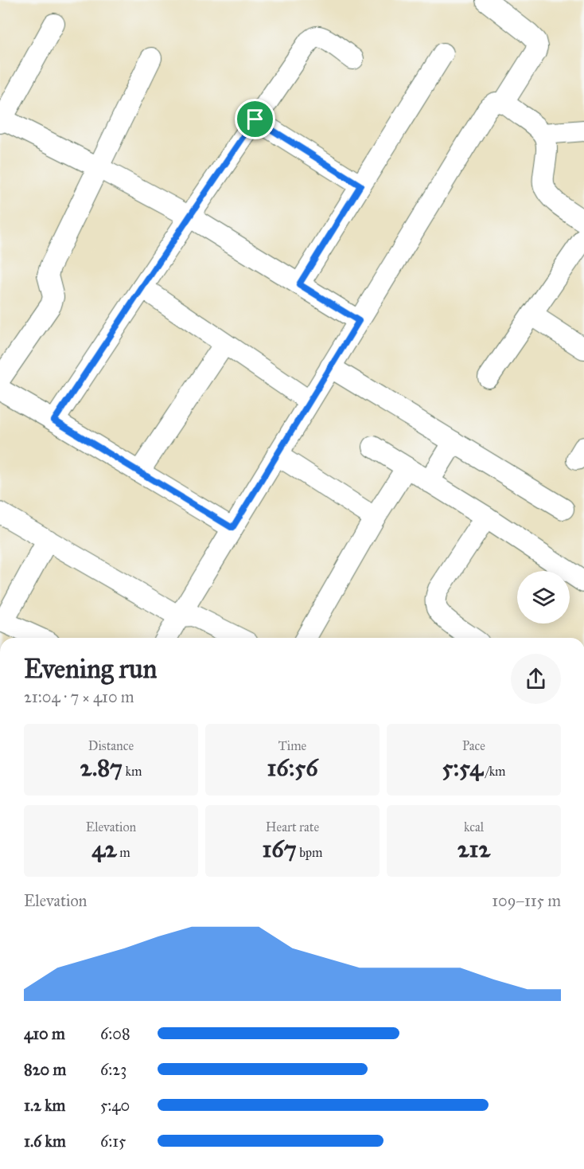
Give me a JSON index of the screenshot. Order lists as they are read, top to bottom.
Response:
{
  "page": {
    "heading": ["Evening run", "21:04 · 7 × 410 m"],
    "stats": [
      ["Distance", "2.87 km"],
      ["Time", "16:56"],
      ["Pace", "5:54 /km"],
      ["Elevation", "42 m"],
      ["Heart rate", "167 bpm"],
      ["kcal", "212"]
    ],
    "chart": ["Elevation", "109–115 m"],
    "list": [
      {
        "name": "410 m",
        "note": "6:08"
      },
      {
        "name": "820 m",
        "note": "6:23"
      },
      {
        "name": "1.2 km",
        "note": "5:40"
      },
      {
        "name": "1.6 km",
        "note": "6:15"
      }
    ]
  }
}
